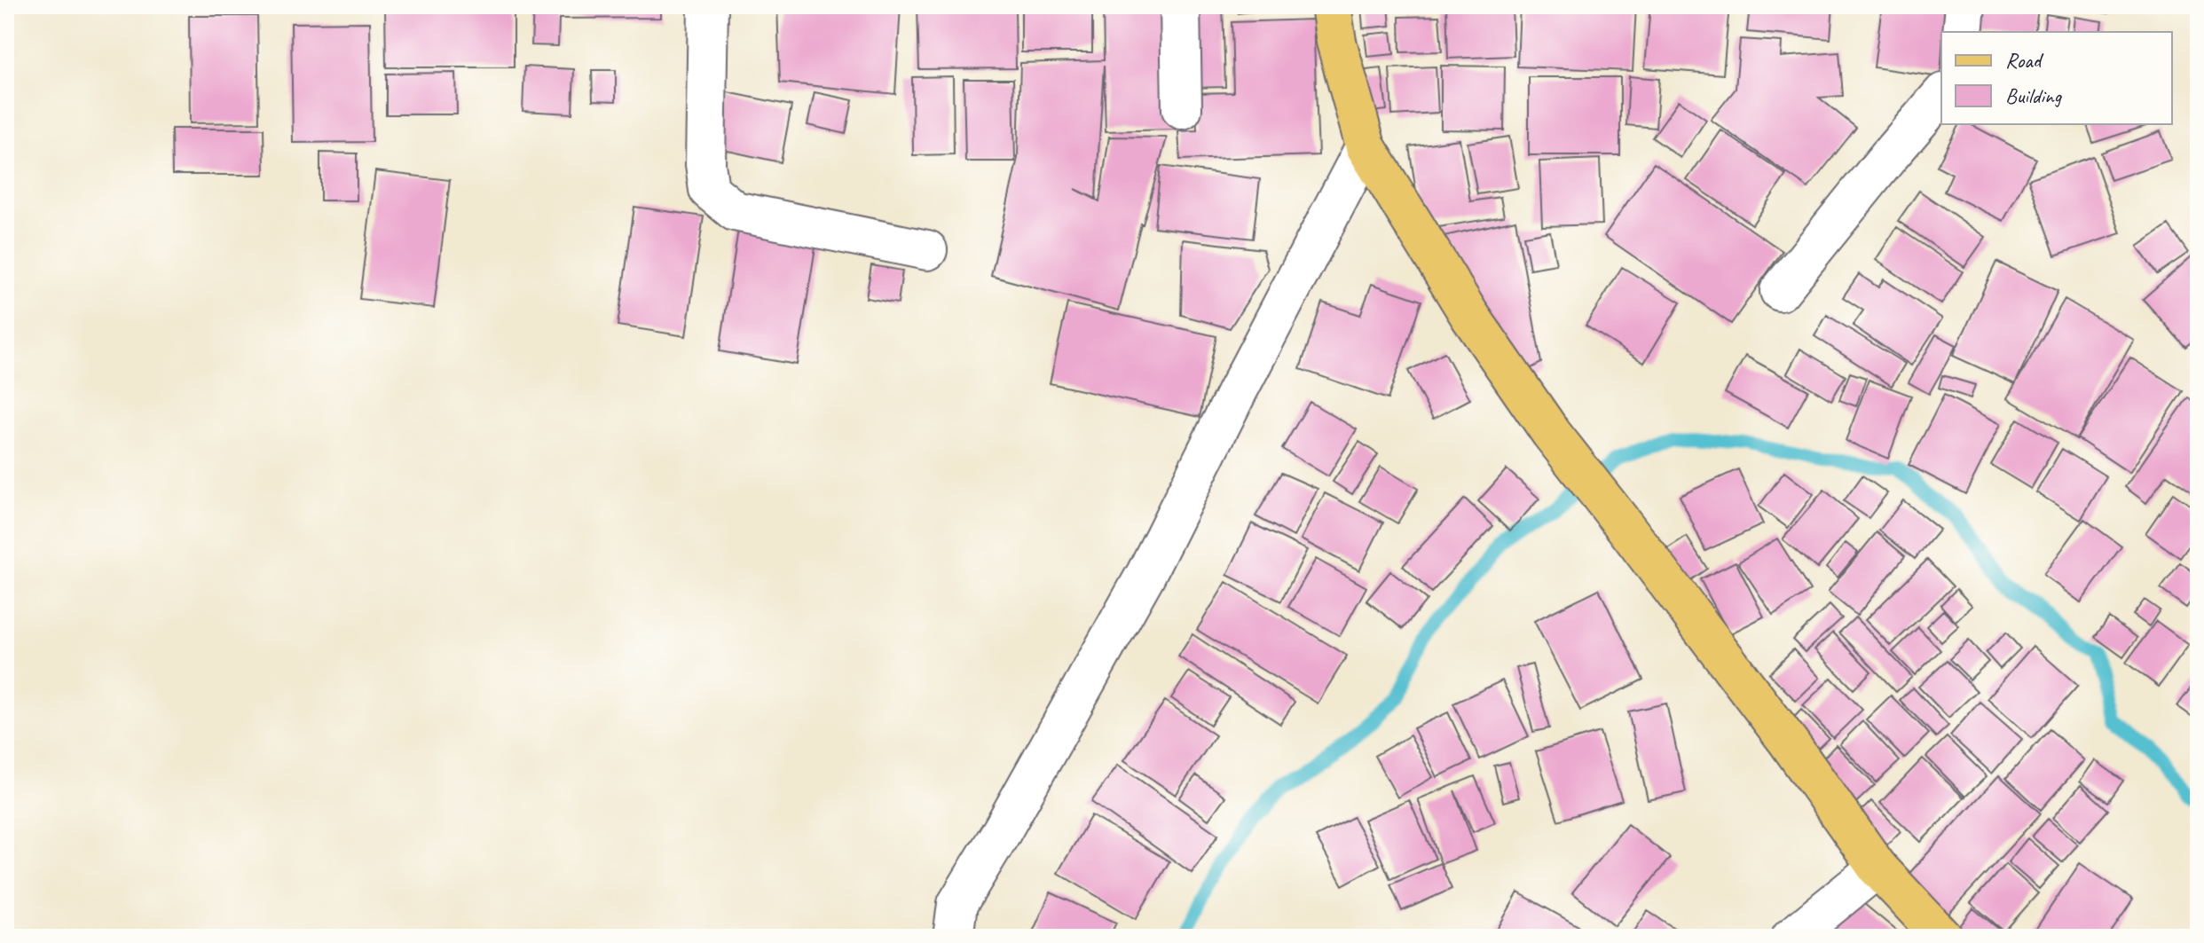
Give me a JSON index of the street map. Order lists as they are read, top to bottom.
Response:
{
  "legend": ["Road", "Building"]
}
